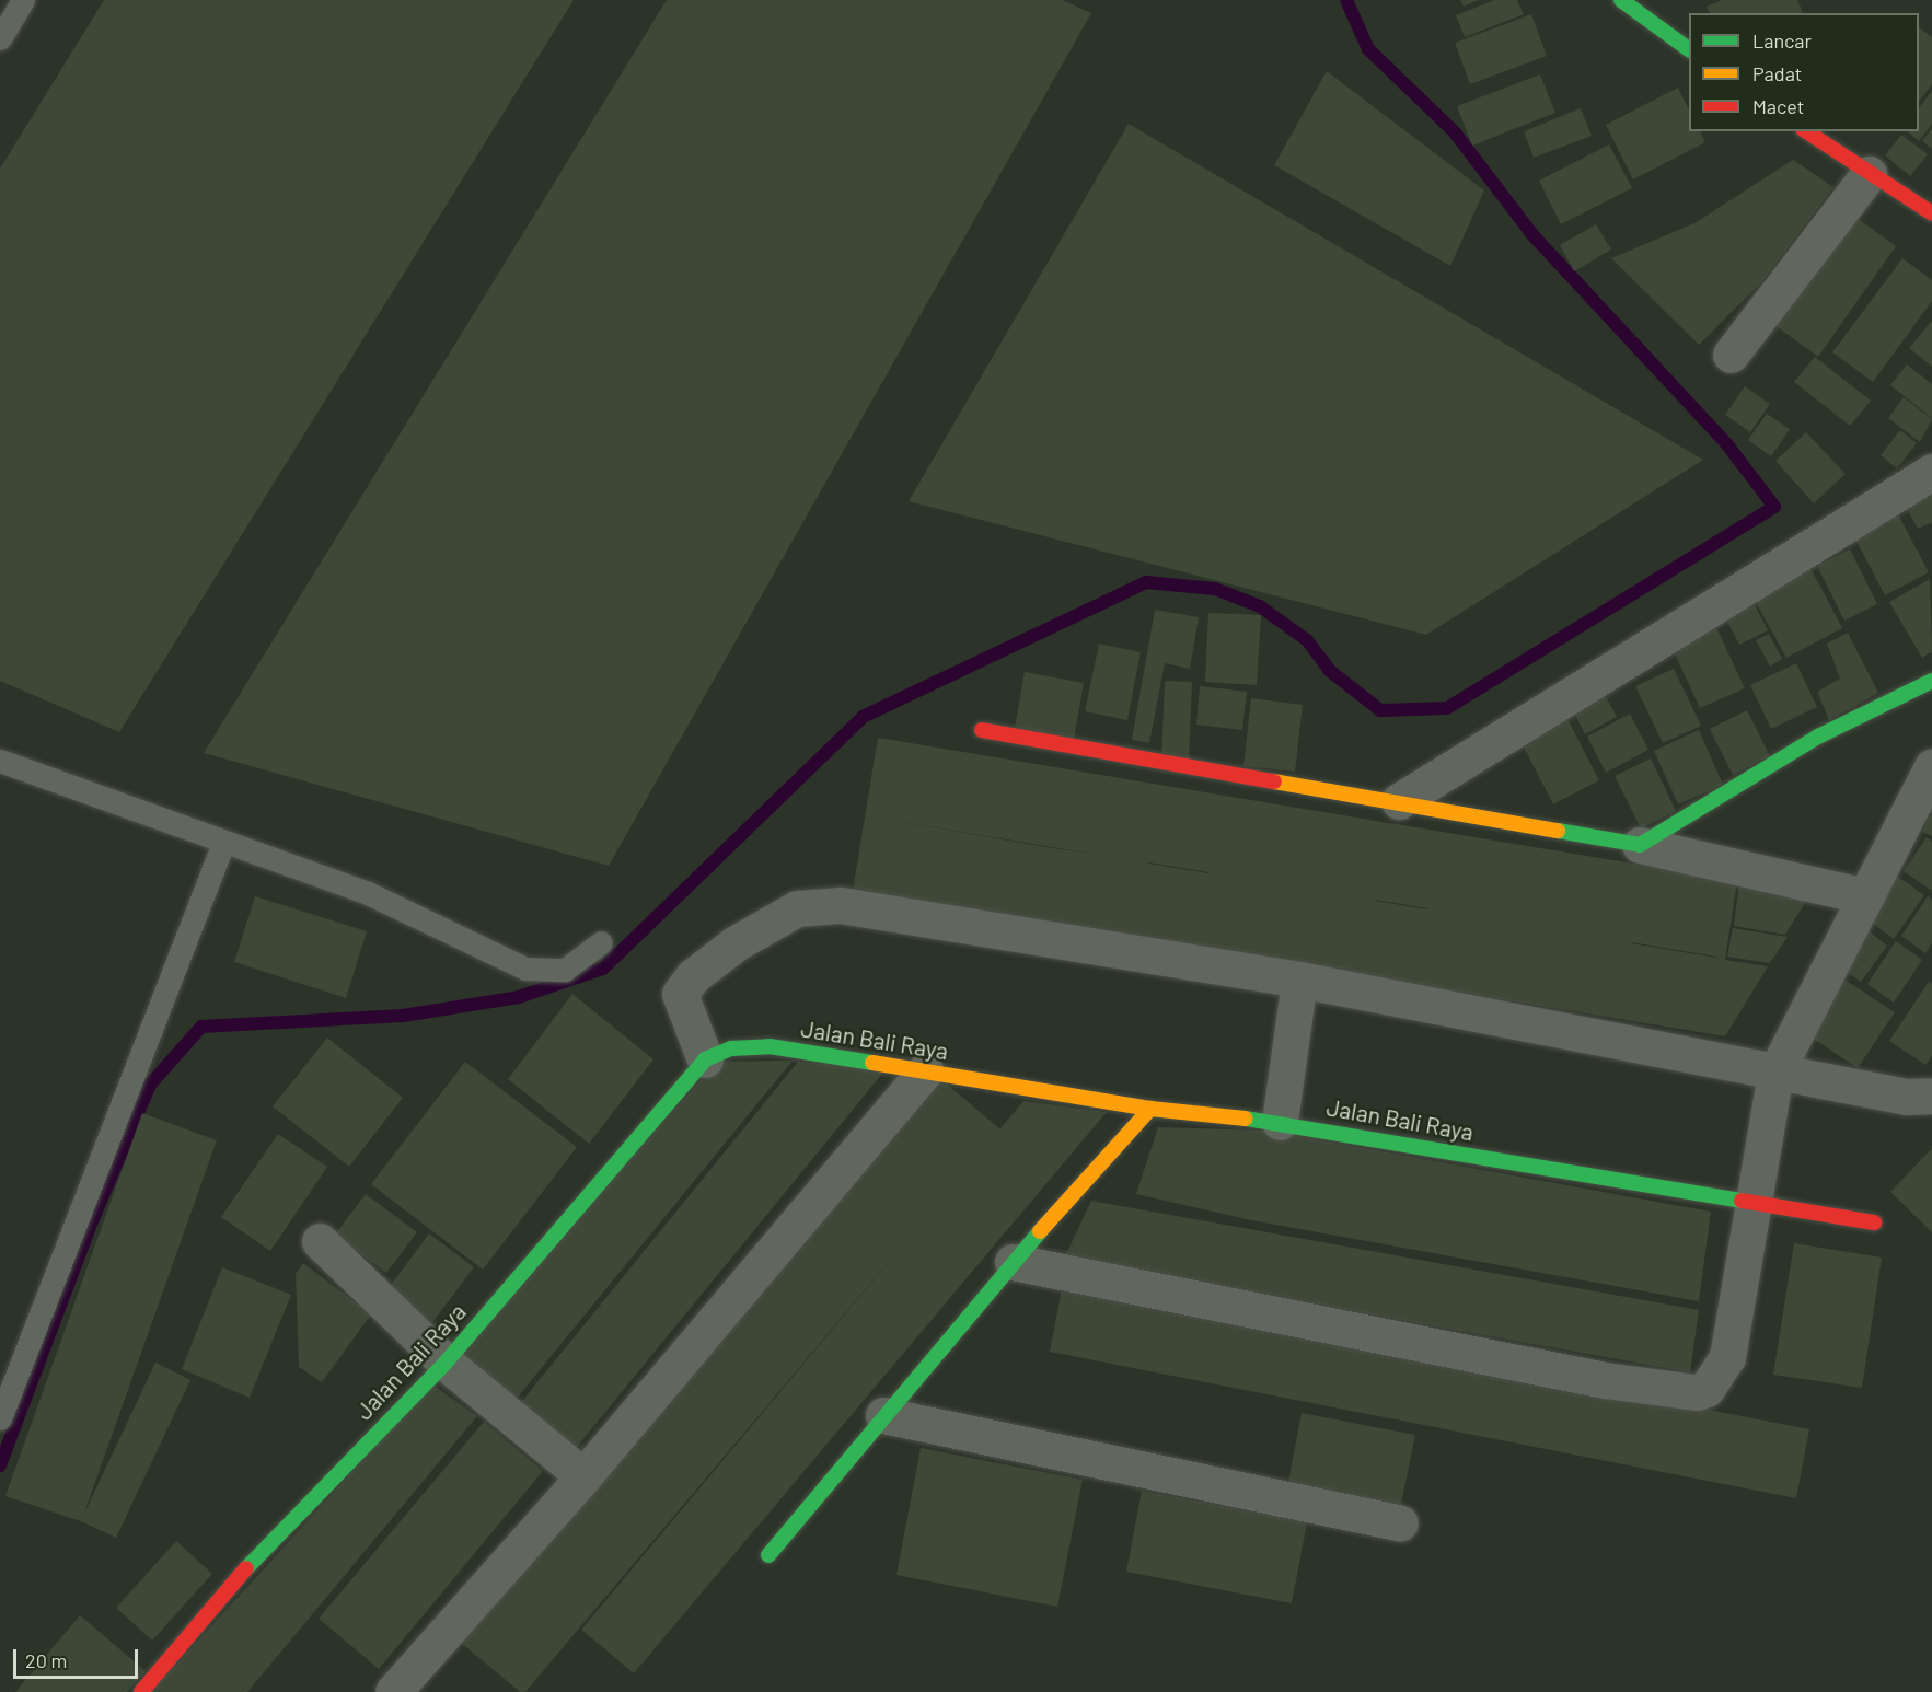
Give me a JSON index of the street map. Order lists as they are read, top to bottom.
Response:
{
  "streets": {
    "street": ["Jalan Bali Raya"]
  },
  "legend": ["Lancar", "Padat", "Macet"],
  "scale_bar": "20 m"
}
